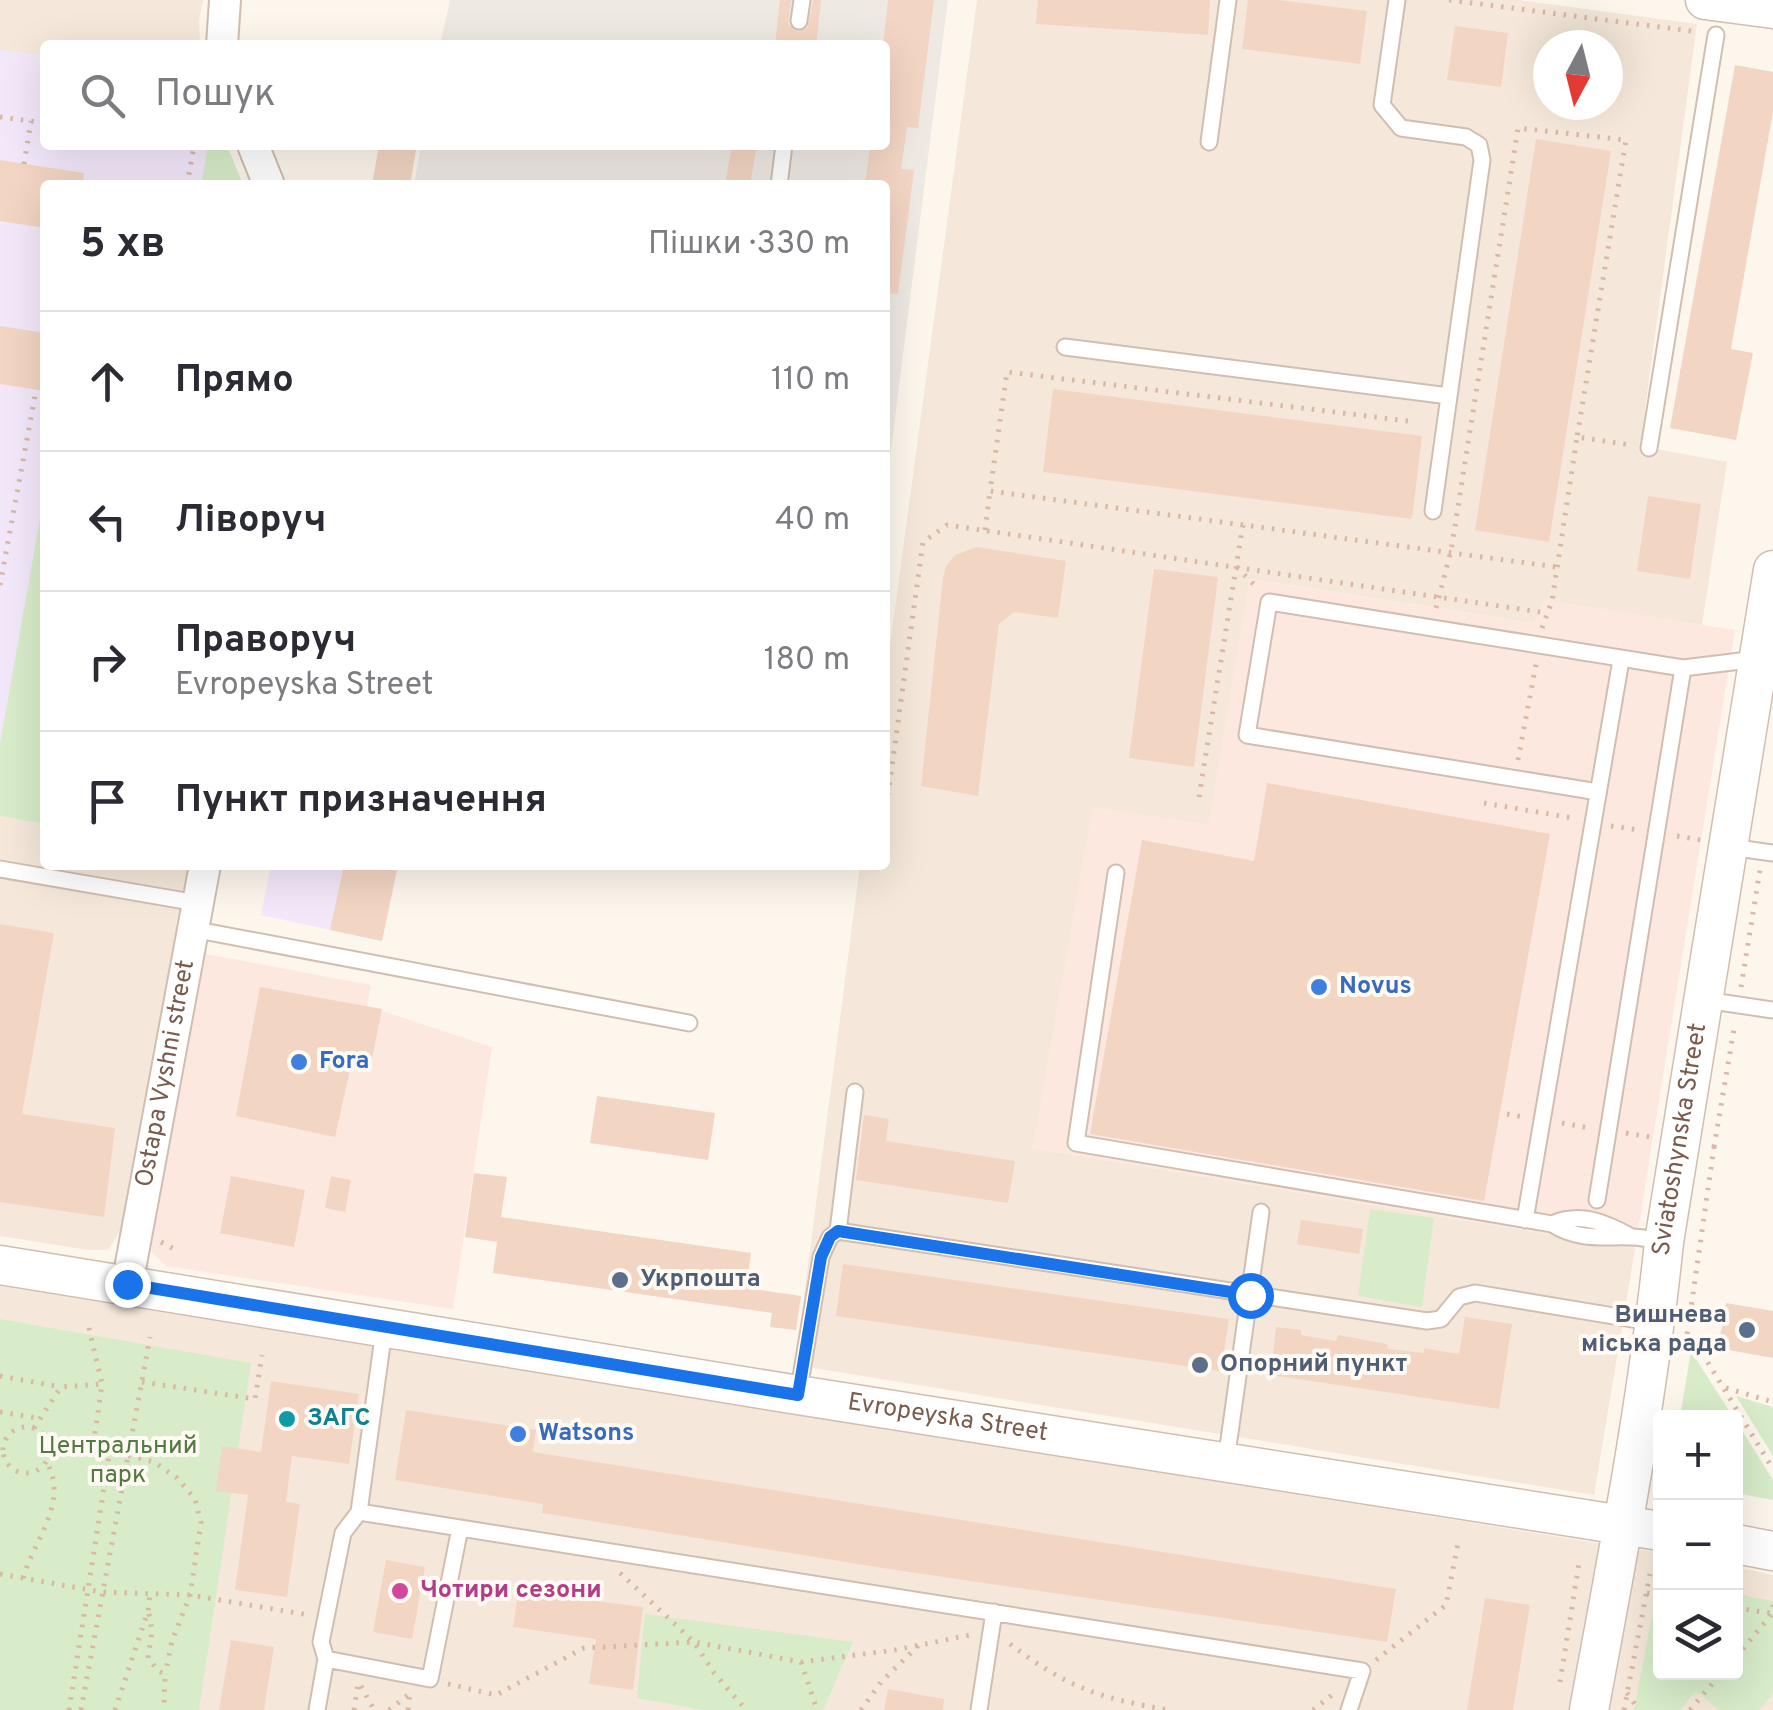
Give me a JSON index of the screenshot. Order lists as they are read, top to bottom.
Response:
{
  "streets": {
    "street": ["Ostapa Vyshni street", "Sviatoshynska Street", "Evropeyska Street"]
  },
  "crossings": [
    ["Ostapa Vyshni street", "Evropeyska Street"],
    ["Sviatoshynska Street", "Evropeyska Street"]
  ],
  "parks": ["Центральний парк"],
  "places": [
    "Novus",
    "Fora",
    "Укрпошта",
    "Вишнева міська рада",
    "Опорний пункт",
    "ЗАГС",
    "Watsons",
    "Чотири сезони"
  ],
  "north": "bottom",
  "page": {
    "search": "Пошук",
    "heading": ["5 хв", "Пішки · 330 m"],
    "list": [
      ["Прямо", "110 m"],
      ["Ліворуч", "40 m"],
      ["Праворуч", "Evropeyska Street", "180 m"],
      "Пункт призначення"
    ],
    "map_buttons": ["+", "−"]
  }
}
